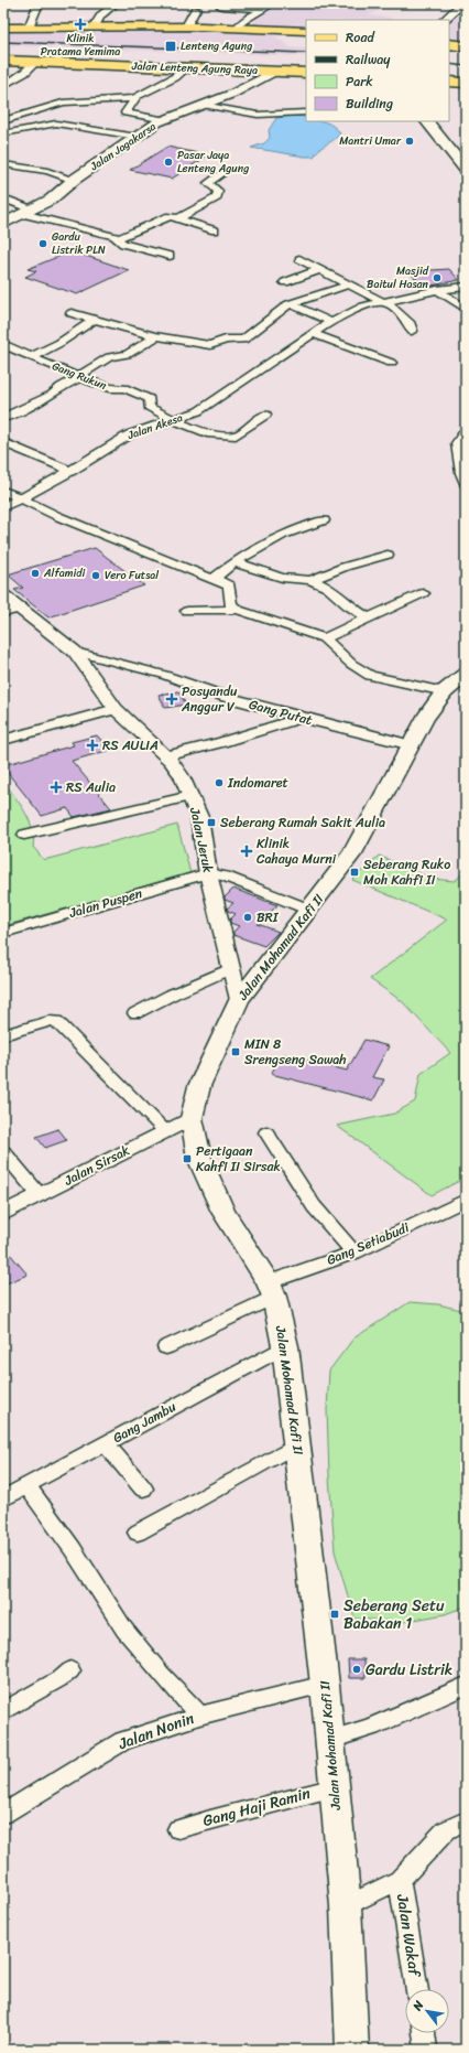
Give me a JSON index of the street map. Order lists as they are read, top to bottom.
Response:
{
  "streets": {
    "main road": ["Jalan Lenteng Agung Raya", "Jalan Jagakarsa", "Jalan Mohamad Kafi II"],
    "street": [
      "Gang Rukun",
      "Jalan Akesa",
      "Gang Putat",
      "Jalan Jeruk",
      "Jalan Puspen",
      "Jalan Sirsak",
      "Gang Setiabudi",
      "Gang Jambu",
      "Jalan Nonin",
      "Gang Haji Ramin",
      "Jalan Wakaf"
    ]
  },
  "crossings": [
    ["Jalan Lenteng Agung Raya", "Jalan Jagakarsa"],
    ["Gang Rukun", "Jalan Akesa"],
    ["Gang Putat", "Jalan Jeruk"],
    ["Gang Putat", "Jalan Mohamad Kafi II"],
    ["Jalan Jeruk", "Jalan Puspen"],
    ["Jalan Jeruk", "Jalan Mohamad Kafi II"],
    ["Jalan Mohamad Kafi II", "Jalan Sirsak"],
    ["Jalan Mohamad Kafi II", "Gang Setiabudi"],
    ["Jalan Mohamad Kafi II", "Gang Jambu"],
    ["Jalan Mohamad Kafi II", "Jalan Nonin"],
    ["Jalan Mohamad Kafi II", "Gang Haji Ramin"],
    ["Jalan Mohamad Kafi II", "Jalan Wakaf"]
  ],
  "places": {
    "health": [
      "Klinik Pratama Yemima",
      "Posyandu Anggur V",
      "RS AULIA",
      "RS Aulia",
      "Klinik Cahaya Murni"
    ],
    "transit": [
      "Lenteng Agung",
      "Seberang Rumah Sakit Aulia",
      "Seberang Ruko Moh Kahfi II",
      "MIN 8 Srengseng Sawah",
      "Pertigaan Kahfi II Sirsak",
      "Seberang Setu Babakan 1"
    ],
    "other": [
      "Mantri Umar",
      "Pasar Jaya Lenteng Agung",
      "Gardu Listrik PLN",
      "Masjid Baitul Hasan",
      "Alfamidi",
      "Vero Futsal",
      "Indomaret",
      "BRI",
      "Gardu Listrik"
    ]
  },
  "legend": [
    "Road",
    "Railway",
    "Park",
    "Building"
  ],
  "north": "top left"
}
